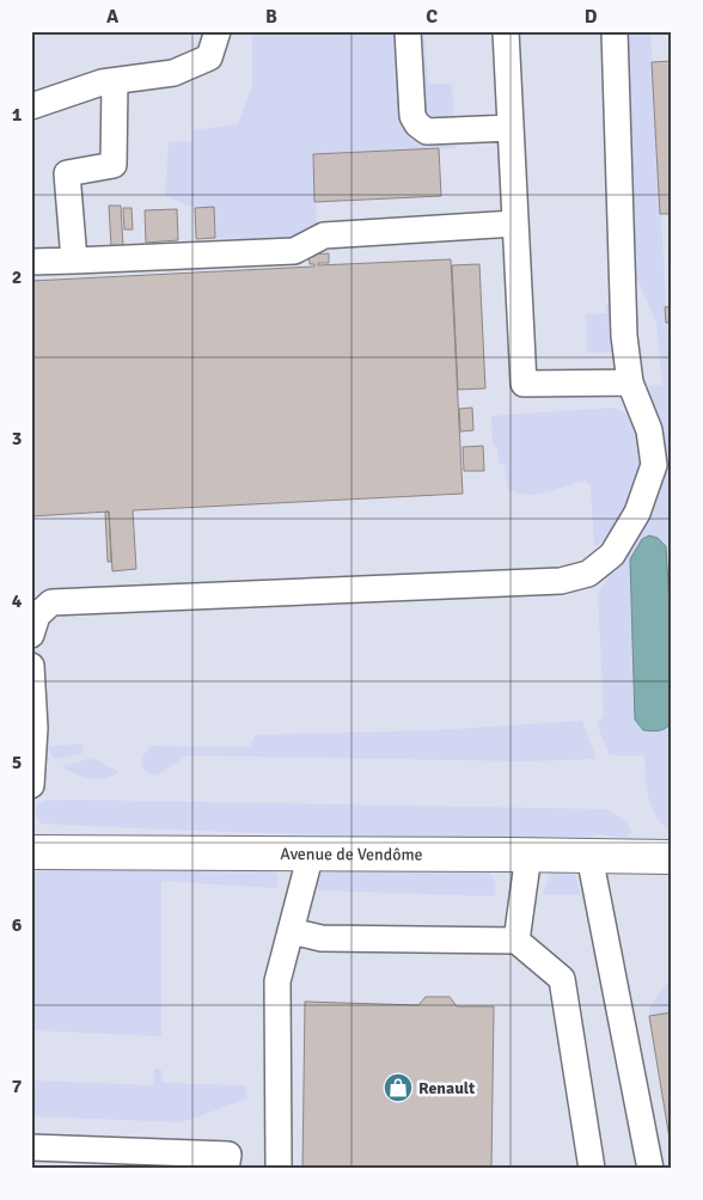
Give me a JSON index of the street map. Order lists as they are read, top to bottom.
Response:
{
  "streets": {
    "main road": ["Avenue de Vendôme"]
  },
  "places": {
    "shop": ["Renault"]
  },
  "grid": {
    "columns": [
      "A",
      "B",
      "C",
      "D"
    ],
    "rows": [
      "1",
      "2",
      "3",
      "4",
      "5",
      "6",
      "7"
    ]
  }
}
